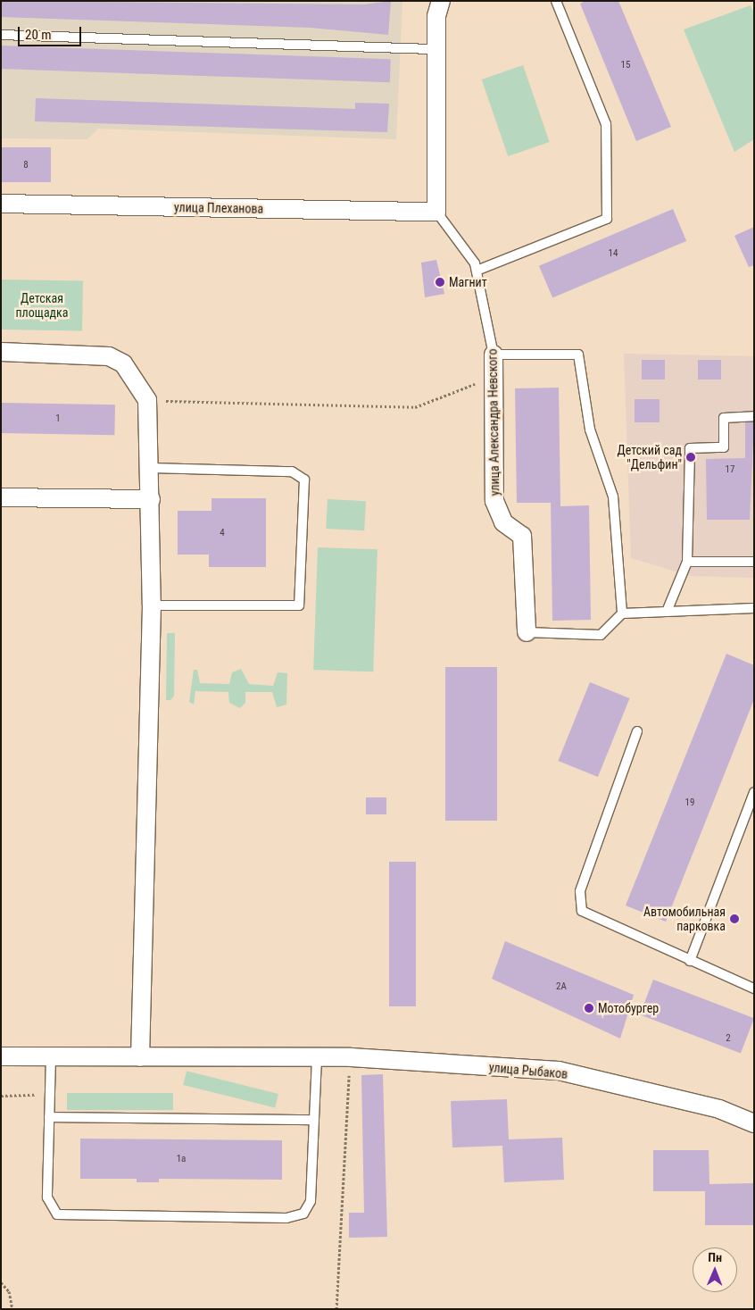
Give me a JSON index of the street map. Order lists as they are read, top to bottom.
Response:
{
  "streets": {
    "street": ["улица Плеханова", "улица Александра Невского", "улица Рыбаков"]
  },
  "crossings": [
    ["улица Плеханова", "улица Александра Невского"]
  ],
  "parks": ["Детская площадка"],
  "places": [
    "Магнит",
    "Детский сад \"Дельфин\"",
    "Автомобильная парковка",
    "Мотобургер"
  ],
  "house_numbers": [
    "15",
    "8",
    "14",
    "1",
    "17",
    "4",
    "19",
    "2А",
    "2",
    "1а"
  ],
  "scale_bar": "20 m",
  "north": "top"
}
